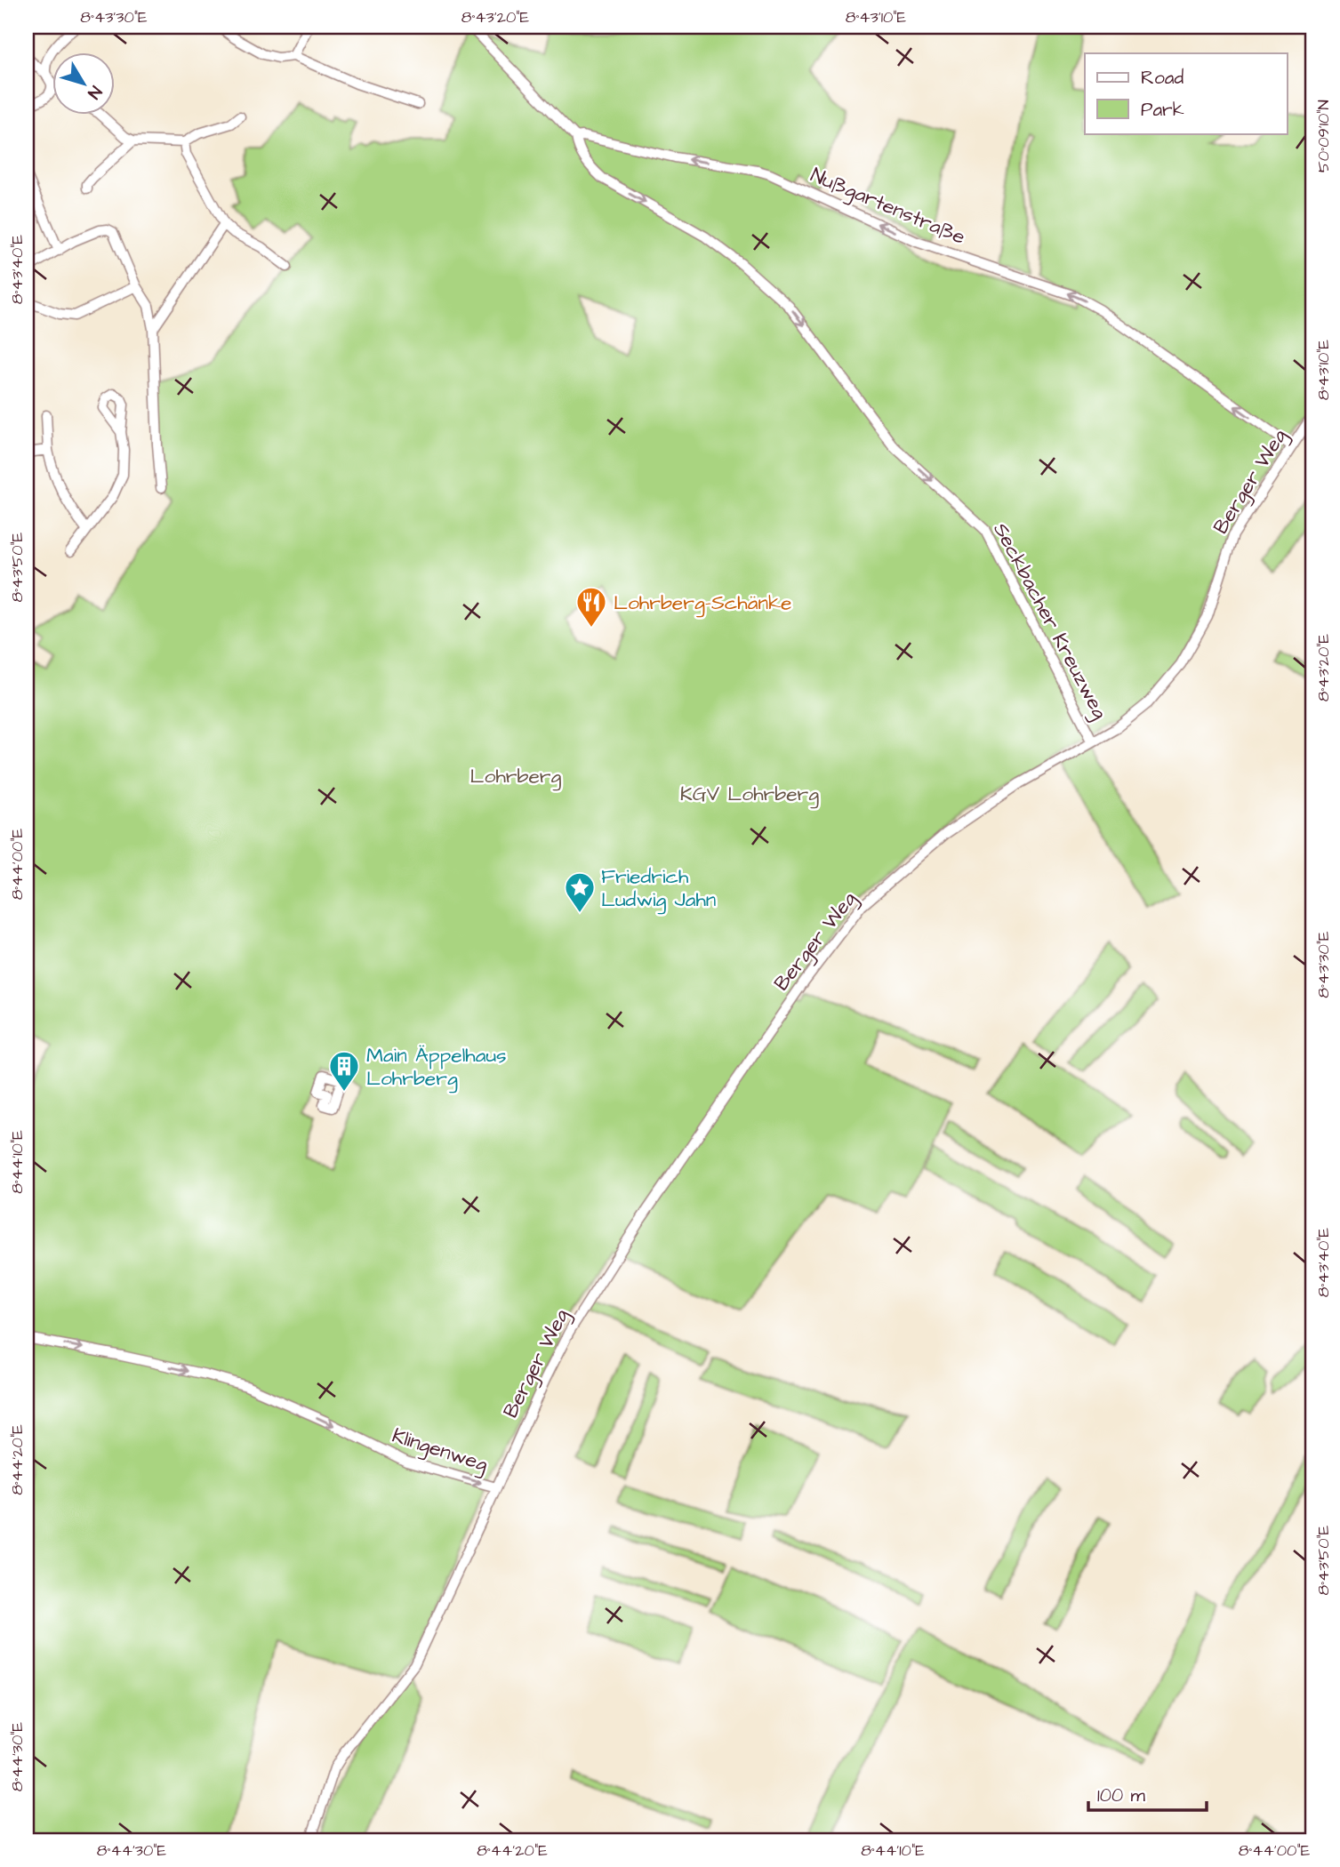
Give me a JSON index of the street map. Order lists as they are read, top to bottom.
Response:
{
  "streets": {
    "street": [
      "Nußgartenstraße",
      "Berger Weg",
      "Seckbacher Kreuzweg",
      "Klingenweg"
    ]
  },
  "crossings": [
    ["Nußgartenstraße", "Berger Weg"],
    ["Nußgartenstraße", "Seckbacher Kreuzweg"],
    ["Berger Weg", "Seckbacher Kreuzweg"],
    ["Berger Weg", "Klingenweg"]
  ],
  "one_way": ["Nußgartenstraße", "Seckbacher Kreuzweg", "Klingenweg"],
  "parks": ["Lohrberg", "KGV Lohrberg"],
  "places": {
    "restaurant": ["Lohrberg-Schänke"],
    "place": ["Friedrich Ludwig Jahn"],
    "building": ["Main Äppelhaus Lohrberg"]
  },
  "legend": ["Road", "Park"],
  "scale_bar": "100 m",
  "north": "bottom right",
  "coordinates": [
    "8°43'30\"E",
    "8°43'20\"E",
    "8°43'10\"E",
    "50°09'10\"N",
    "8°43'40\"E",
    "8°43'50\"E",
    "8°44'00\"E",
    "8°44'10\"E",
    "8°44'20\"E",
    "8°44'30\"E"
  ]
}
